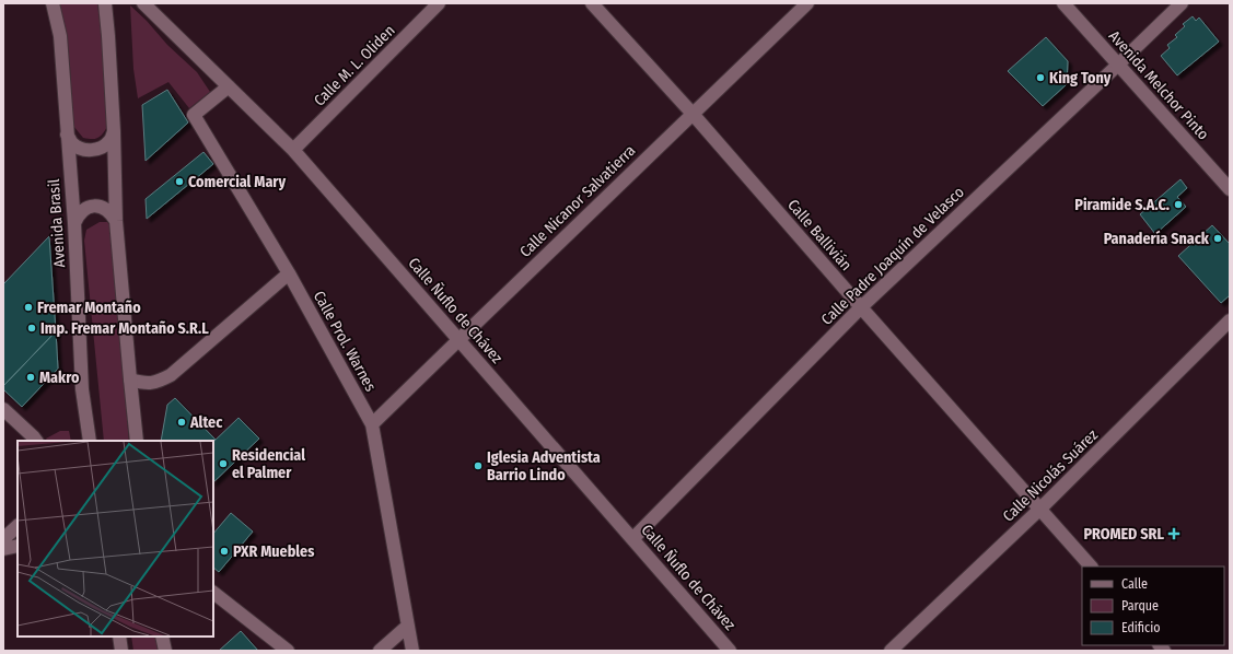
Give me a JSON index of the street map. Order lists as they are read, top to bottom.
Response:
{
  "streets": {
    "street": [
      "Calle M. L. Oliden",
      "Avenida Melchor Pinto",
      "Calle Nicanor Salvatierra",
      "Avenida Brasil",
      "Calle Ballivián",
      "Calle Padre Joaquín de Velasco",
      "Calle Ñuflo de Chávez",
      "Calle Prol. Warnes",
      "Calle Nicolás Suárez"
    ]
  },
  "crossings": [
    ["Calle M. L. Oliden", "Calle Ñuflo de Chávez"],
    ["Avenida Melchor Pinto", "Calle Padre Joaquín de Velasco"],
    ["Calle Nicanor Salvatierra", "Calle Ballivián"],
    ["Calle Nicanor Salvatierra", "Calle Ñuflo de Chávez"],
    ["Calle Nicanor Salvatierra", "Calle Prol. Warnes"],
    ["Calle Ballivián", "Calle Padre Joaquín de Velasco"],
    ["Calle Ballivián", "Calle Nicolás Suárez"],
    ["Calle Padre Joaquín de Velasco", "Calle Ñuflo de Chávez"],
    ["Calle Ñuflo de Chávez", "Calle Prol. Warnes"]
  ],
  "places": {
    "other": [
      "King Tony",
      "Comercial Mary",
      "Piramide S.A.C.",
      "Panadería Snack",
      "Fremar Montaño",
      "Imp. Fremar Montaño S.R.L",
      "Makro",
      "Altec",
      "Residencial el Palmer",
      "Iglesia Adventista Barrio Lindo",
      "PXR Muebles"
    ],
    "health": ["PROMED SRL"]
  },
  "legend": ["Calle", "Parque", "Edificio"]
}
